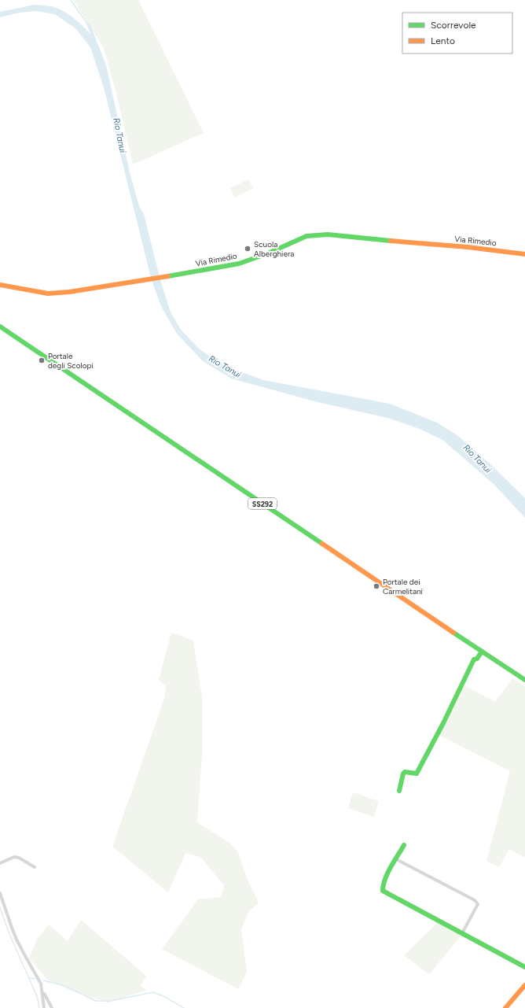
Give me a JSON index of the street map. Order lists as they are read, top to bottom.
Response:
{
  "streets": {
    "street": ["Via Rimedio", "SS292"]
  },
  "water": ["Rio Tanui"],
  "places": ["Scuola Alberghiera", "Portale degli Scolopi", "Portale dei Carmelitani"],
  "legend": ["Scorrevole", "Lento"]
}
